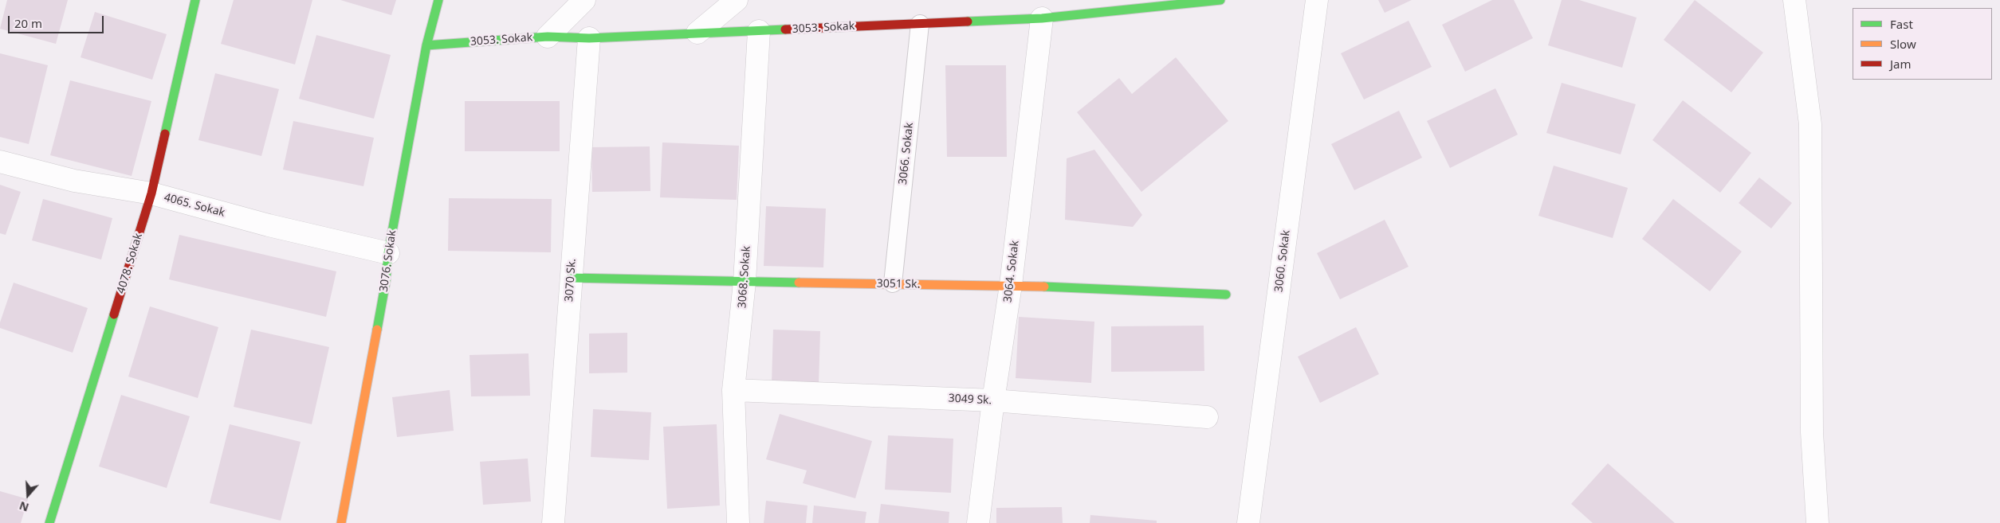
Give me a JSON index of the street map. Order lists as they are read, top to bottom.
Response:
{
  "streets": {
    "street": [
      "3053. Sokak",
      "4065. Sokak",
      "3076. Sokak",
      "3060. Sokak",
      "4078. Sokak",
      "3064. Sokak",
      "3068. Sokak",
      "3070 Sk.",
      "3051 Sk.",
      "3049 Sk."
    ],
    "lane": ["3066. Sokak"]
  },
  "crossings": [
    ["3053. Sokak", "3066. Sokak"],
    ["3053. Sokak", "3076. Sokak"],
    ["3053. Sokak", "3064. Sokak"],
    ["3053. Sokak", "3068. Sokak"],
    ["3053. Sokak", "3070 Sk."],
    ["3066. Sokak", "3051 Sk."],
    ["4065. Sokak", "3076. Sokak"],
    ["4065. Sokak", "4078. Sokak"],
    ["3064. Sokak", "3051 Sk."],
    ["3064. Sokak", "3049 Sk."],
    ["3068. Sokak", "3051 Sk."],
    ["3068. Sokak", "3049 Sk."],
    ["3070 Sk.", "3051 Sk."]
  ],
  "legend": ["Fast", "Slow", "Jam"],
  "scale_bar": "20 m",
  "north": "bottom"
}
